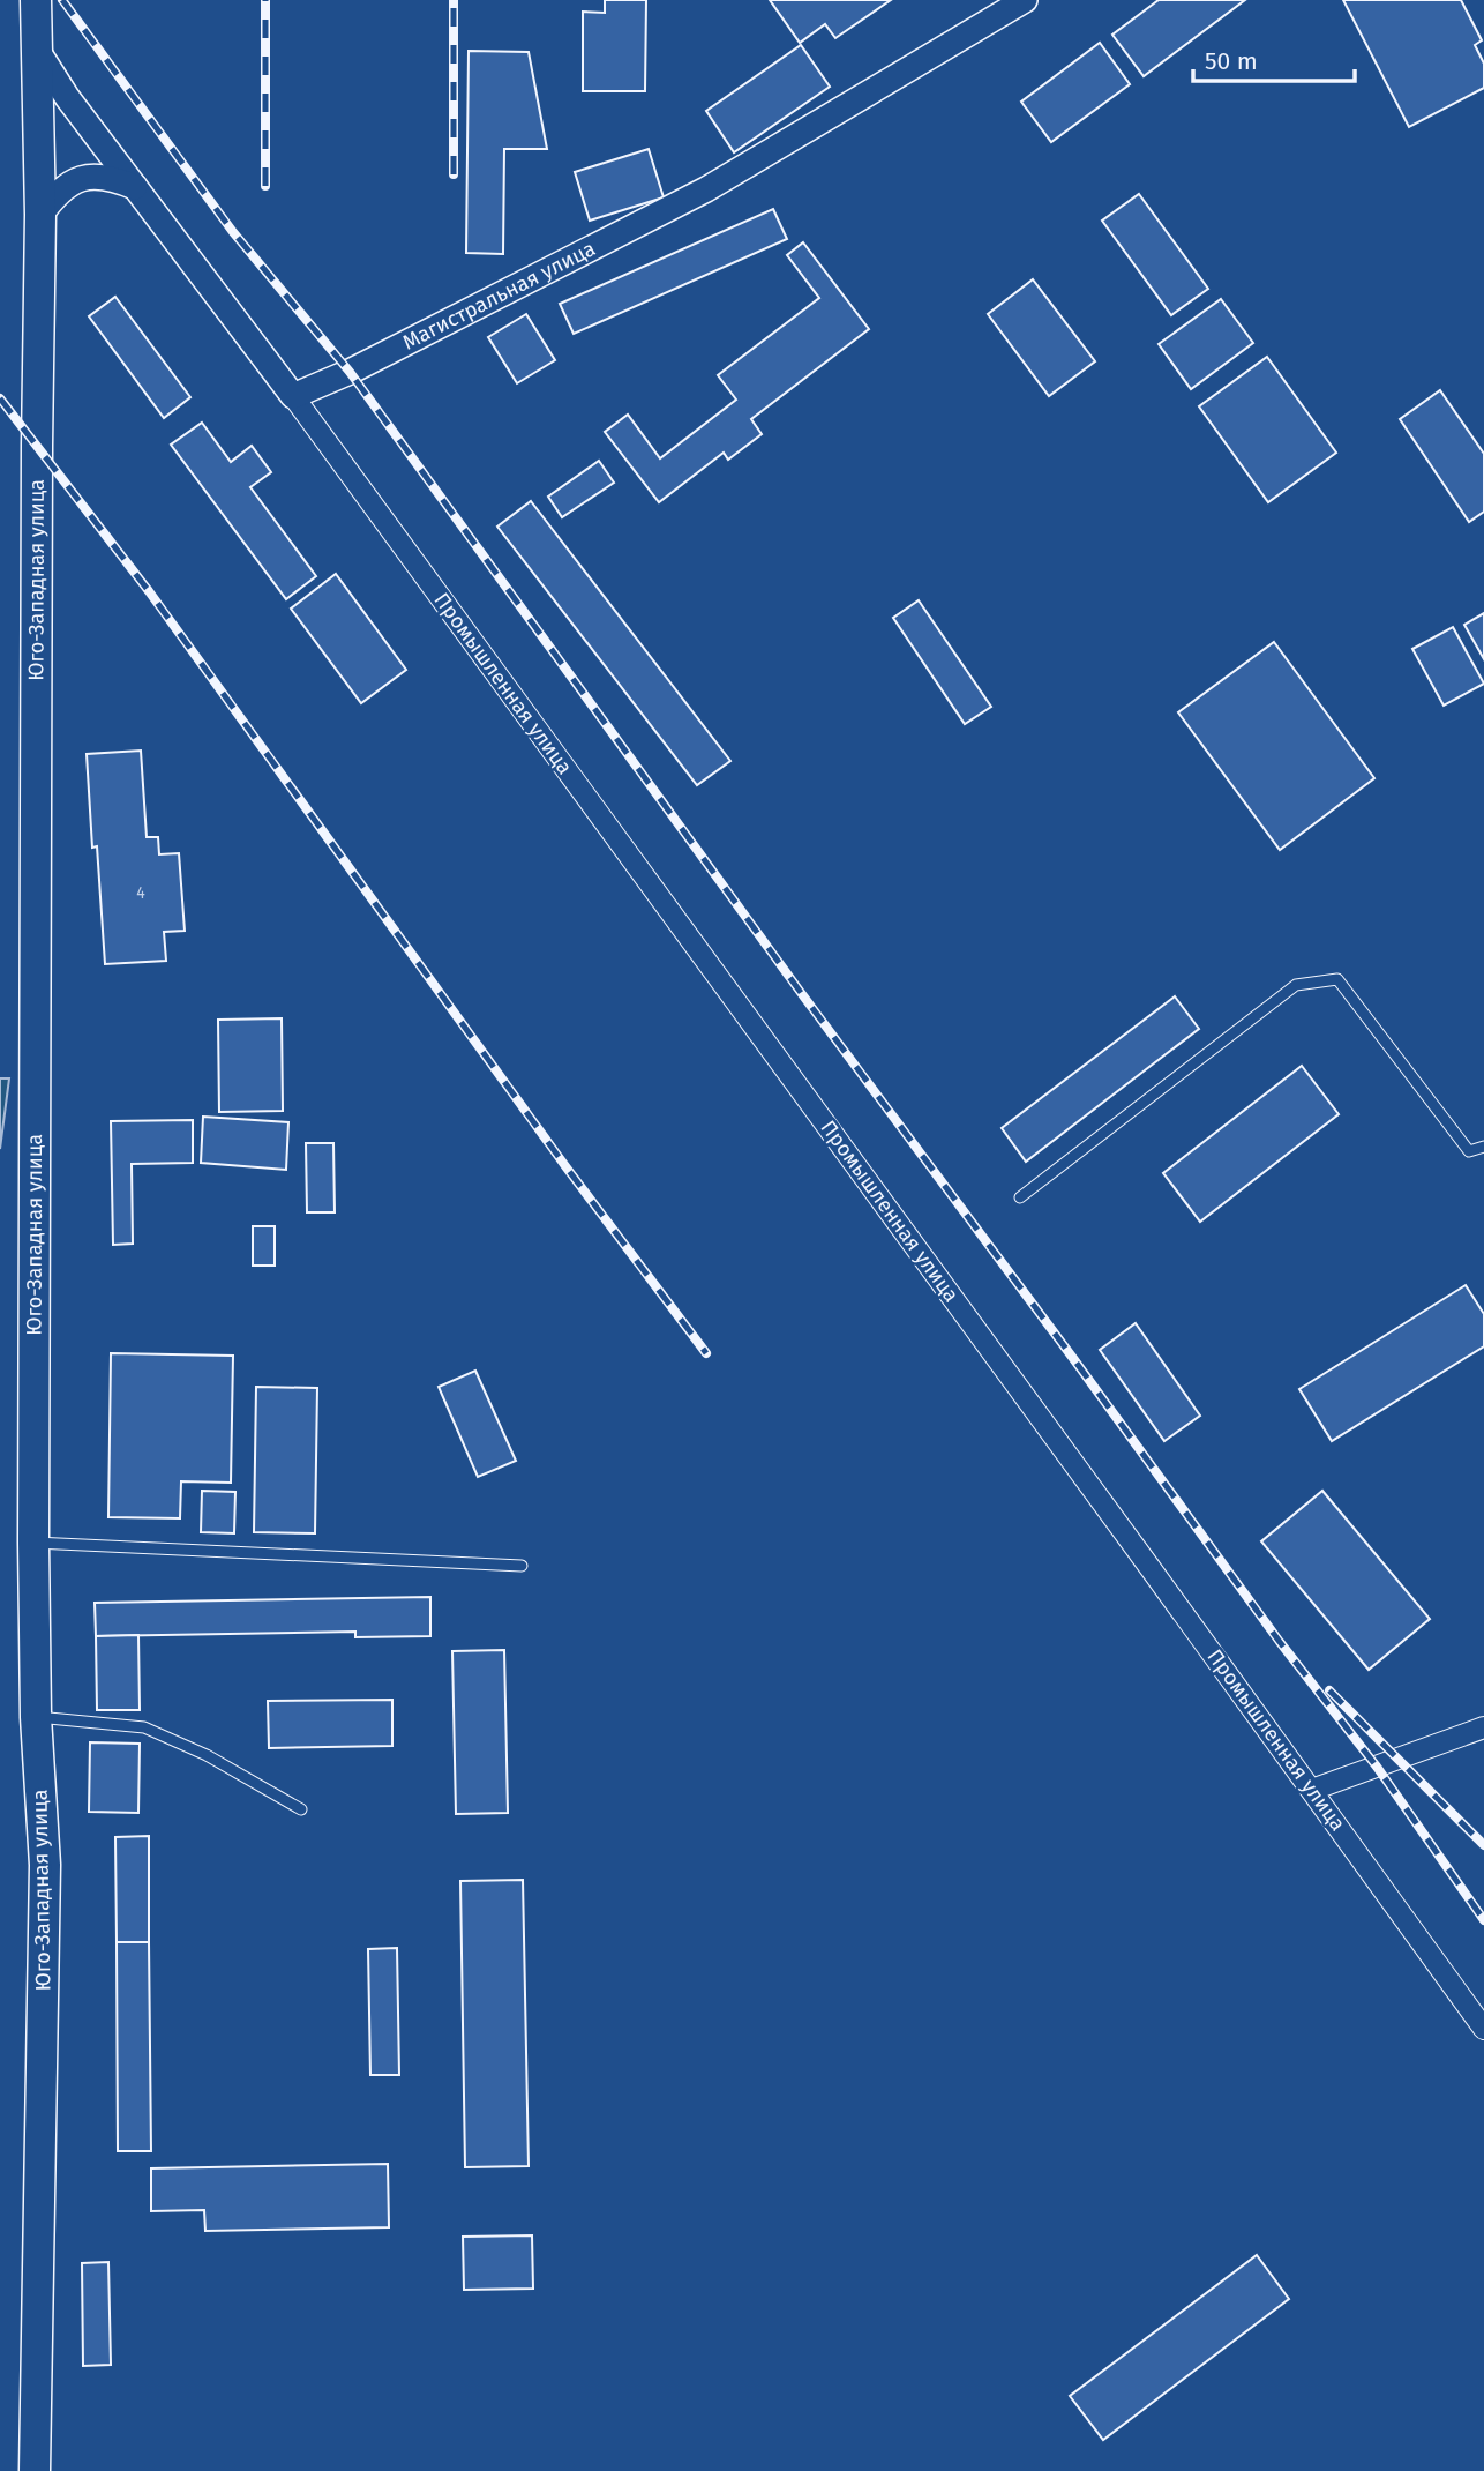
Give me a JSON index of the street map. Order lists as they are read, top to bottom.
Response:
{
  "streets": {
    "main road": ["Юго-Западная улица"],
    "street": ["Магистральная улица", "Промышленная улица"]
  },
  "crossings": [
    ["Магистральная улица", "Промышленная улица"]
  ],
  "house_numbers": ["4"],
  "scale_bar": "50 m"
}
